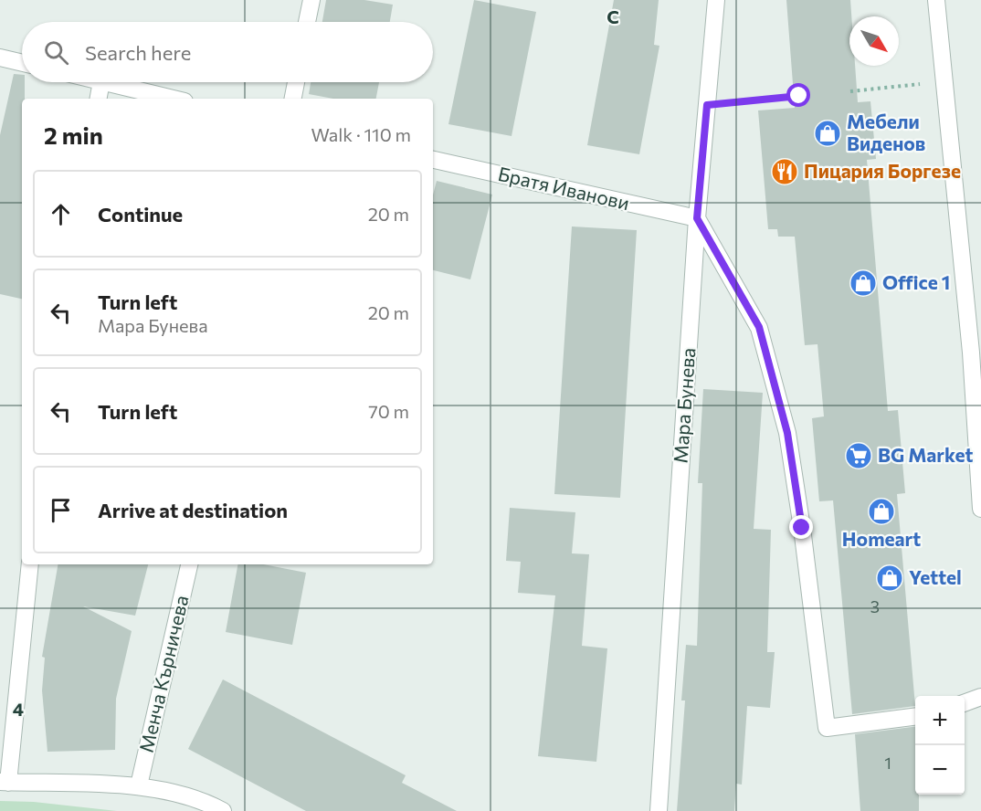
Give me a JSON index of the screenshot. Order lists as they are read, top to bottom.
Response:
{
  "streets": {
    "street": ["Братя Иванови", "Мара Бунева", "Менча Кърничева"]
  },
  "crossings": [
    ["Братя Иванови", "Мара Бунева"]
  ],
  "places": {
    "shop": [
      "Мебели Виденов",
      "Office 1",
      "Homeart",
      "Yettel"
    ],
    "restaurant": ["Пицария Боргезе"],
    "supermarket": ["BG Market"]
  },
  "house_numbers": ["3", "1"],
  "north": "bottom right",
  "page": {
    "search": "Search here",
    "heading": ["2 min", "Walk · 110 m"],
    "list": [
      ["Continue", "20 m"],
      ["Turn left", "Мара Бунева", "20 m"],
      ["Turn left", "70 m"],
      "Arrive at destination"
    ],
    "map_buttons": ["+", "−"]
  },
  "grid": {
    "columns": ["C"],
    "rows": ["4"]
  }
}
